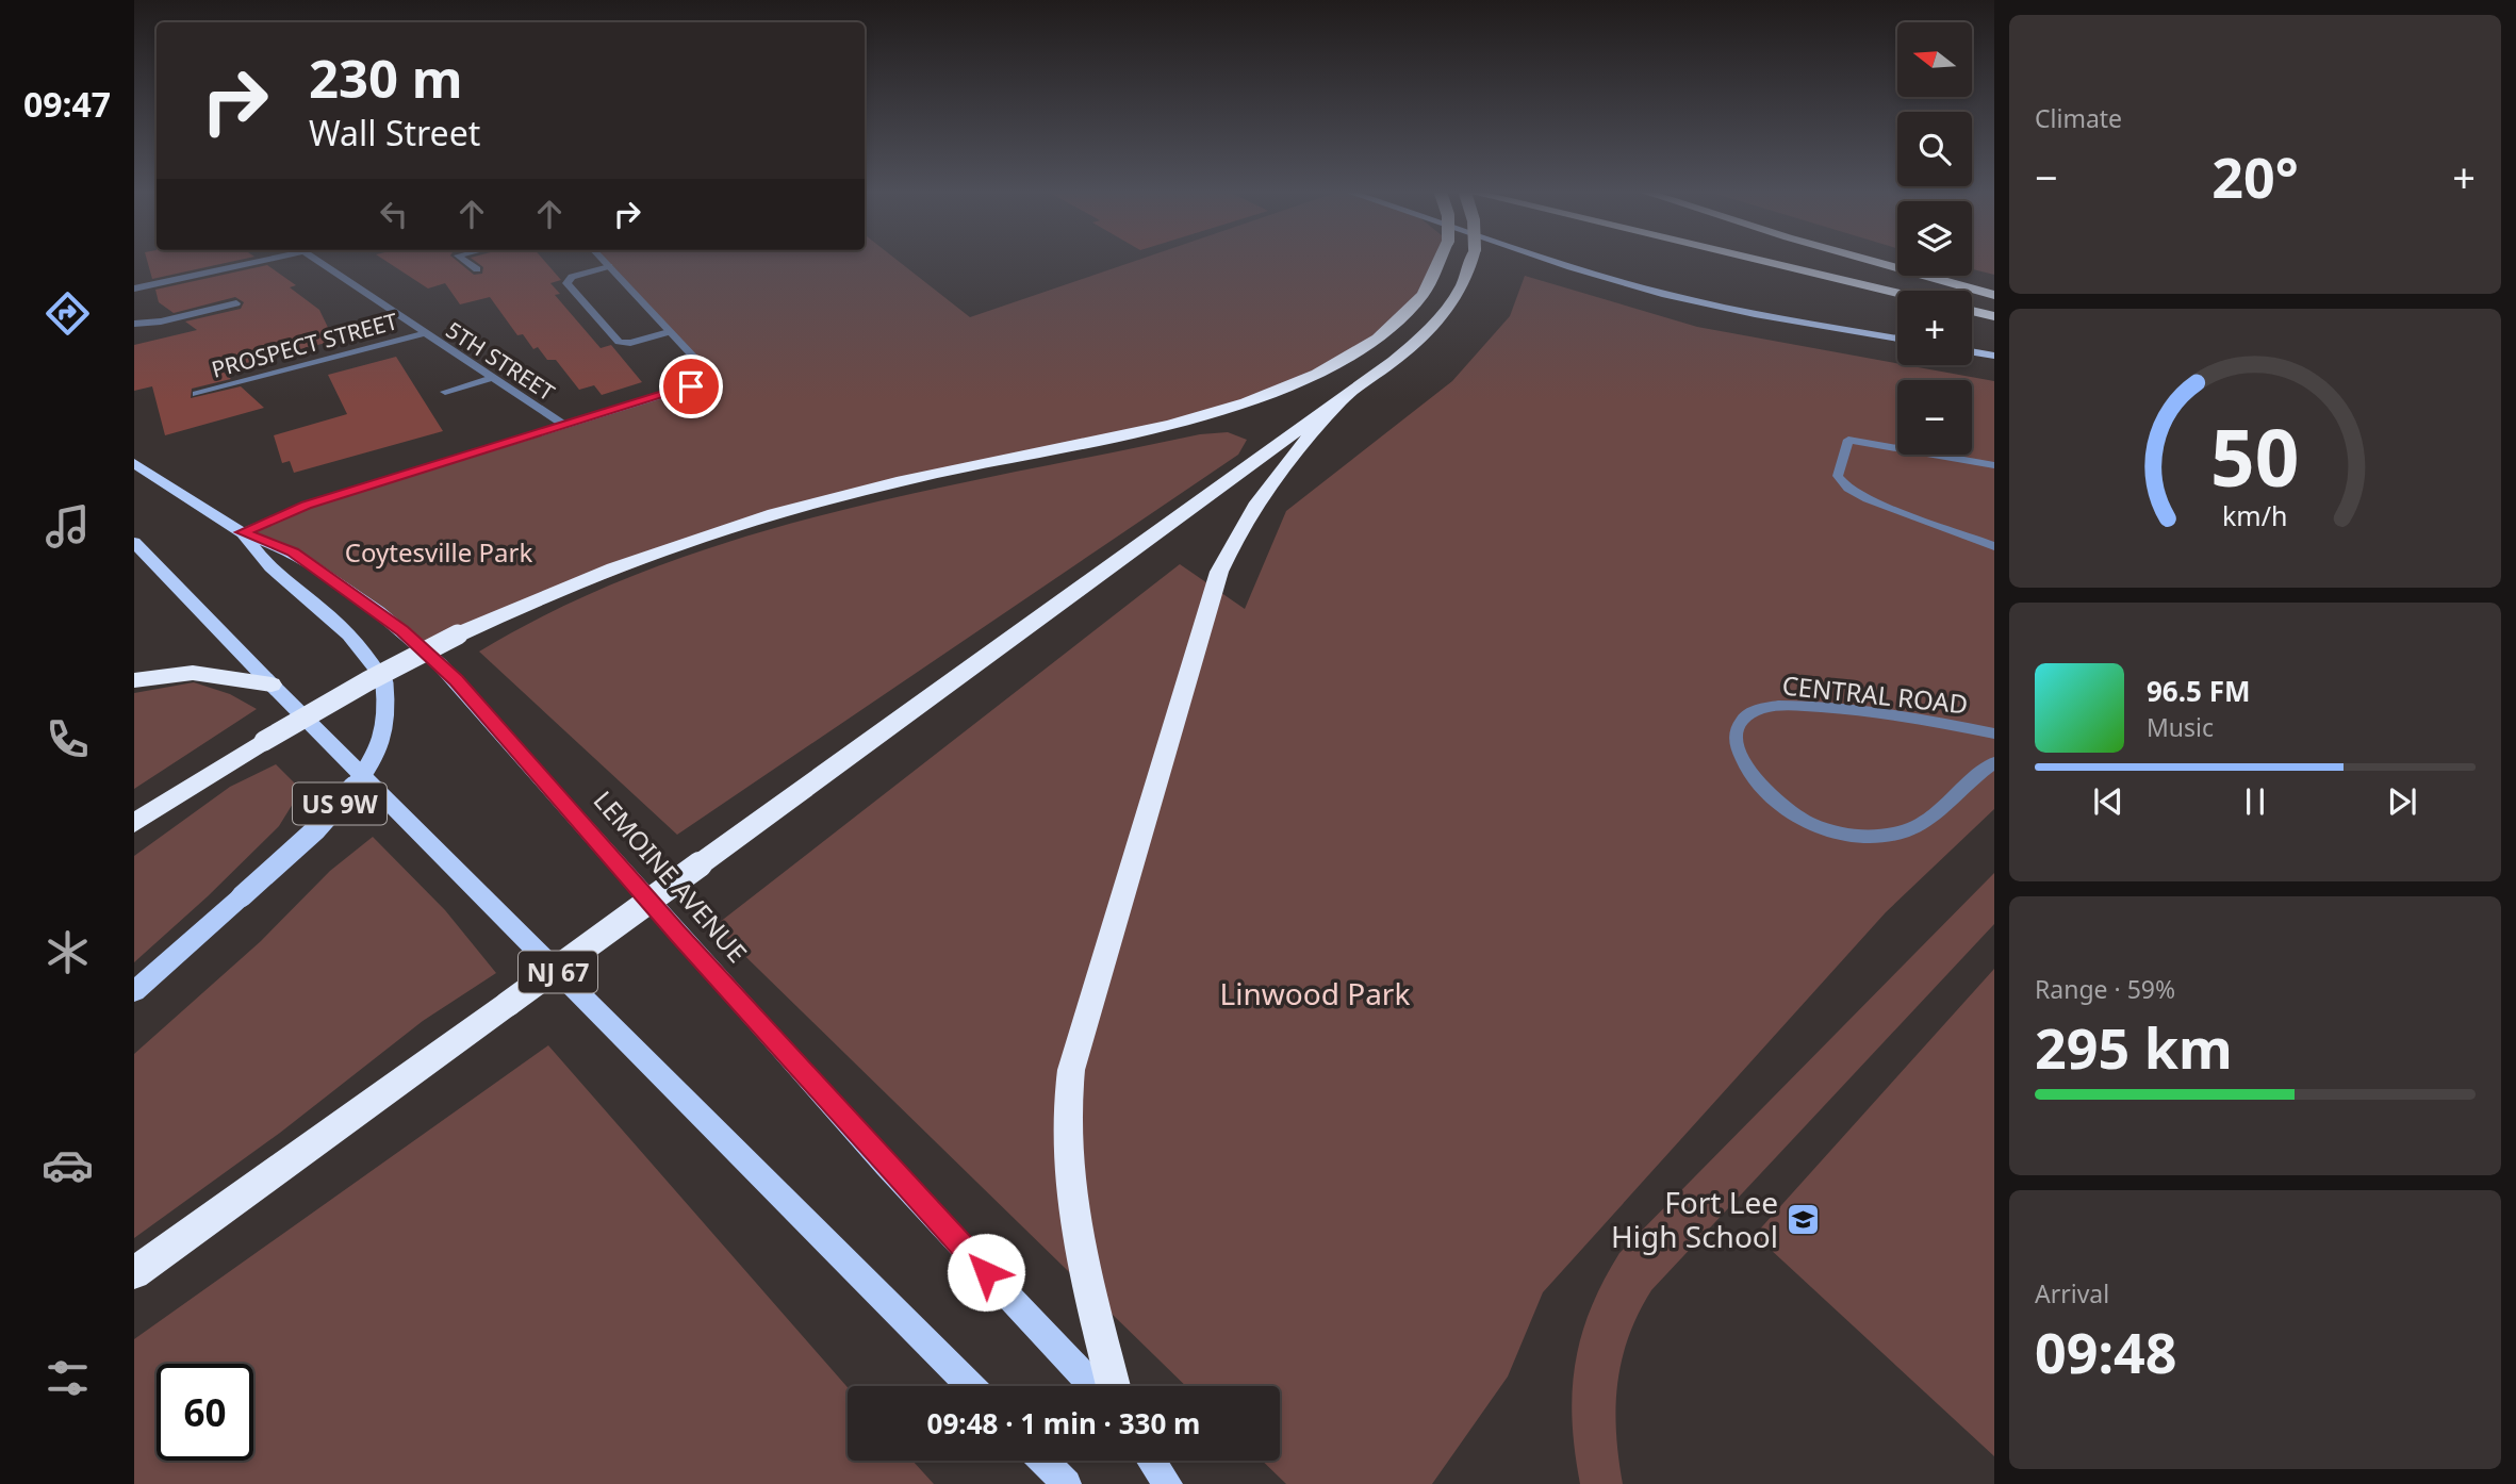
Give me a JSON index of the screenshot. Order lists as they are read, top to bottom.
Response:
{
  "streets": {
    "main road": ["US 9W", "LEMOINE AVENUE", "NJ 67"],
    "street": ["PROSPECT STREET", "5TH STREET", "CENTRAL ROAD"]
  },
  "crossings": [
    ["PROSPECT STREET", "5TH STREET"],
    ["US 9W", "LEMOINE AVENUE"]
  ],
  "parks": ["Coytesville Park", "Linwood Park"],
  "places": {
    "school or university": ["Fort Lee High School"]
  },
  "north": "left",
  "page": {
    "tabs": "09:47",
    "tile": [
      "Climate",
      ["Range · 59%", "295 km"],
      ["Arrival", "09:48"]
    ],
    "map_buttons": ["+", "−"],
    "turn": ["230 m", "Wall Street"],
    "heat": ["−", "20°", "+"],
    "song": ["96.5 FM", "Music"],
    "limit": "60",
    "trip": "09:48 · 1 min · 330 m",
    "gauge": ["50", "km/h"]
  }
}
